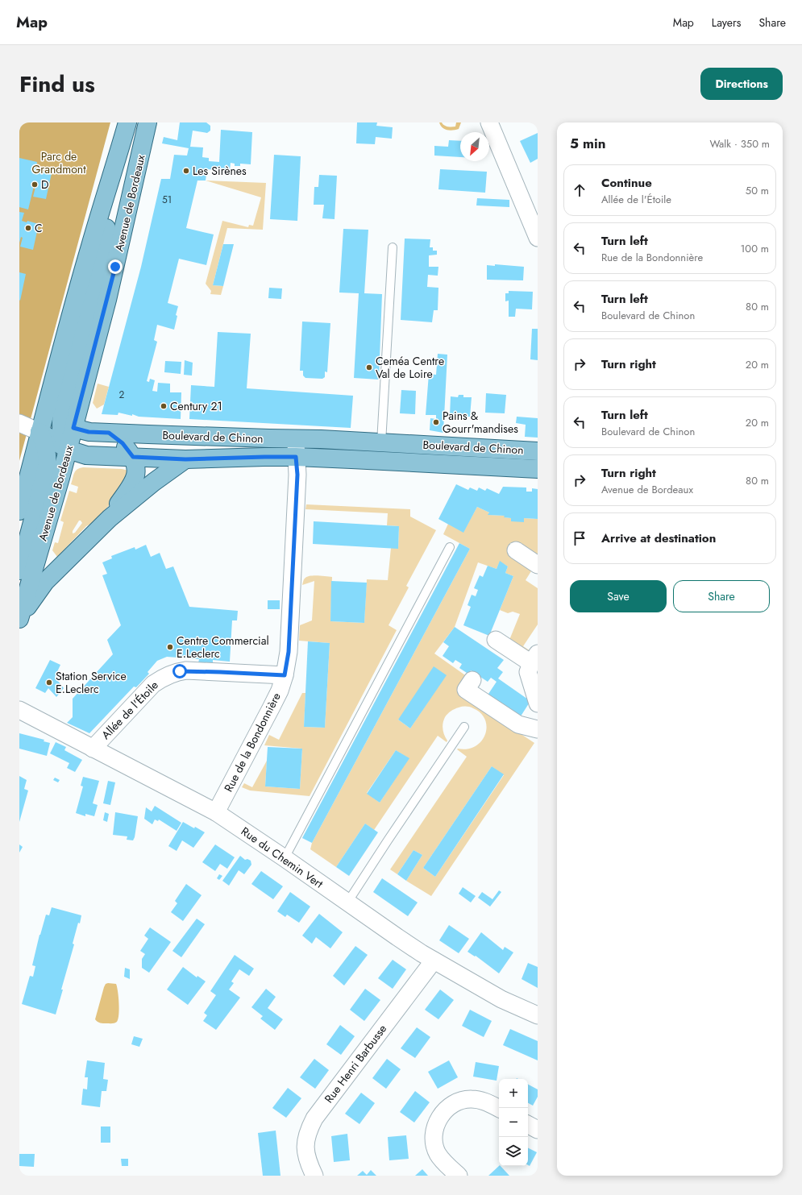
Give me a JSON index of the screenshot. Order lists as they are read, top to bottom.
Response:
{
  "streets": {
    "main road": ["Avenue de Bordeaux", "Boulevard de Chinon"],
    "street": [
      "Allée de l'Étoile",
      "Rue de la Bondonnière",
      "Rue du Chemin Vert",
      "Rue Henri Barbusse"
    ]
  },
  "crossings": [
    ["Avenue de Bordeaux", "Boulevard de Chinon"],
    ["Boulevard de Chinon", "Rue de la Bondonnière"],
    ["Allée de l'Étoile", "Rue de la Bondonnière"],
    ["Allée de l'Étoile", "Rue du Chemin Vert"],
    ["Rue de la Bondonnière", "Rue du Chemin Vert"],
    ["Rue du Chemin Vert", "Rue Henri Barbusse"]
  ],
  "parks": ["Parc de Grandmont"],
  "places": [
    "Les Sirènes",
    "D",
    "C",
    "Ceméa Centre Val de Loire",
    "Century 21",
    "Pains & Gourr'mandises",
    "Centre Commercial E.Leclerc",
    "Station Service E.Leclerc"
  ],
  "house_numbers": ["51", "2"],
  "north": "bottom left",
  "page": {
    "header": "Map",
    "nav": ["Map", "Layers", "Share"],
    "title": "Find us",
    "buttons": [
      "Directions",
      ["Save", "Share"]
    ],
    "heading": ["5 min", "Walk · 350 m"],
    "list": [
      ["Continue", "Allée de l'Étoile", "50 m"],
      ["Turn left", "Rue de la Bondonnière", "100 m"],
      ["Turn left", "Boulevard de Chinon", "80 m"],
      ["Turn right", "20 m"],
      ["Turn left", "Boulevard de Chinon", "20 m"],
      ["Turn right", "Avenue de Bordeaux", "80 m"],
      "Arrive at destination"
    ],
    "map_buttons": ["+", "−"]
  }
}
